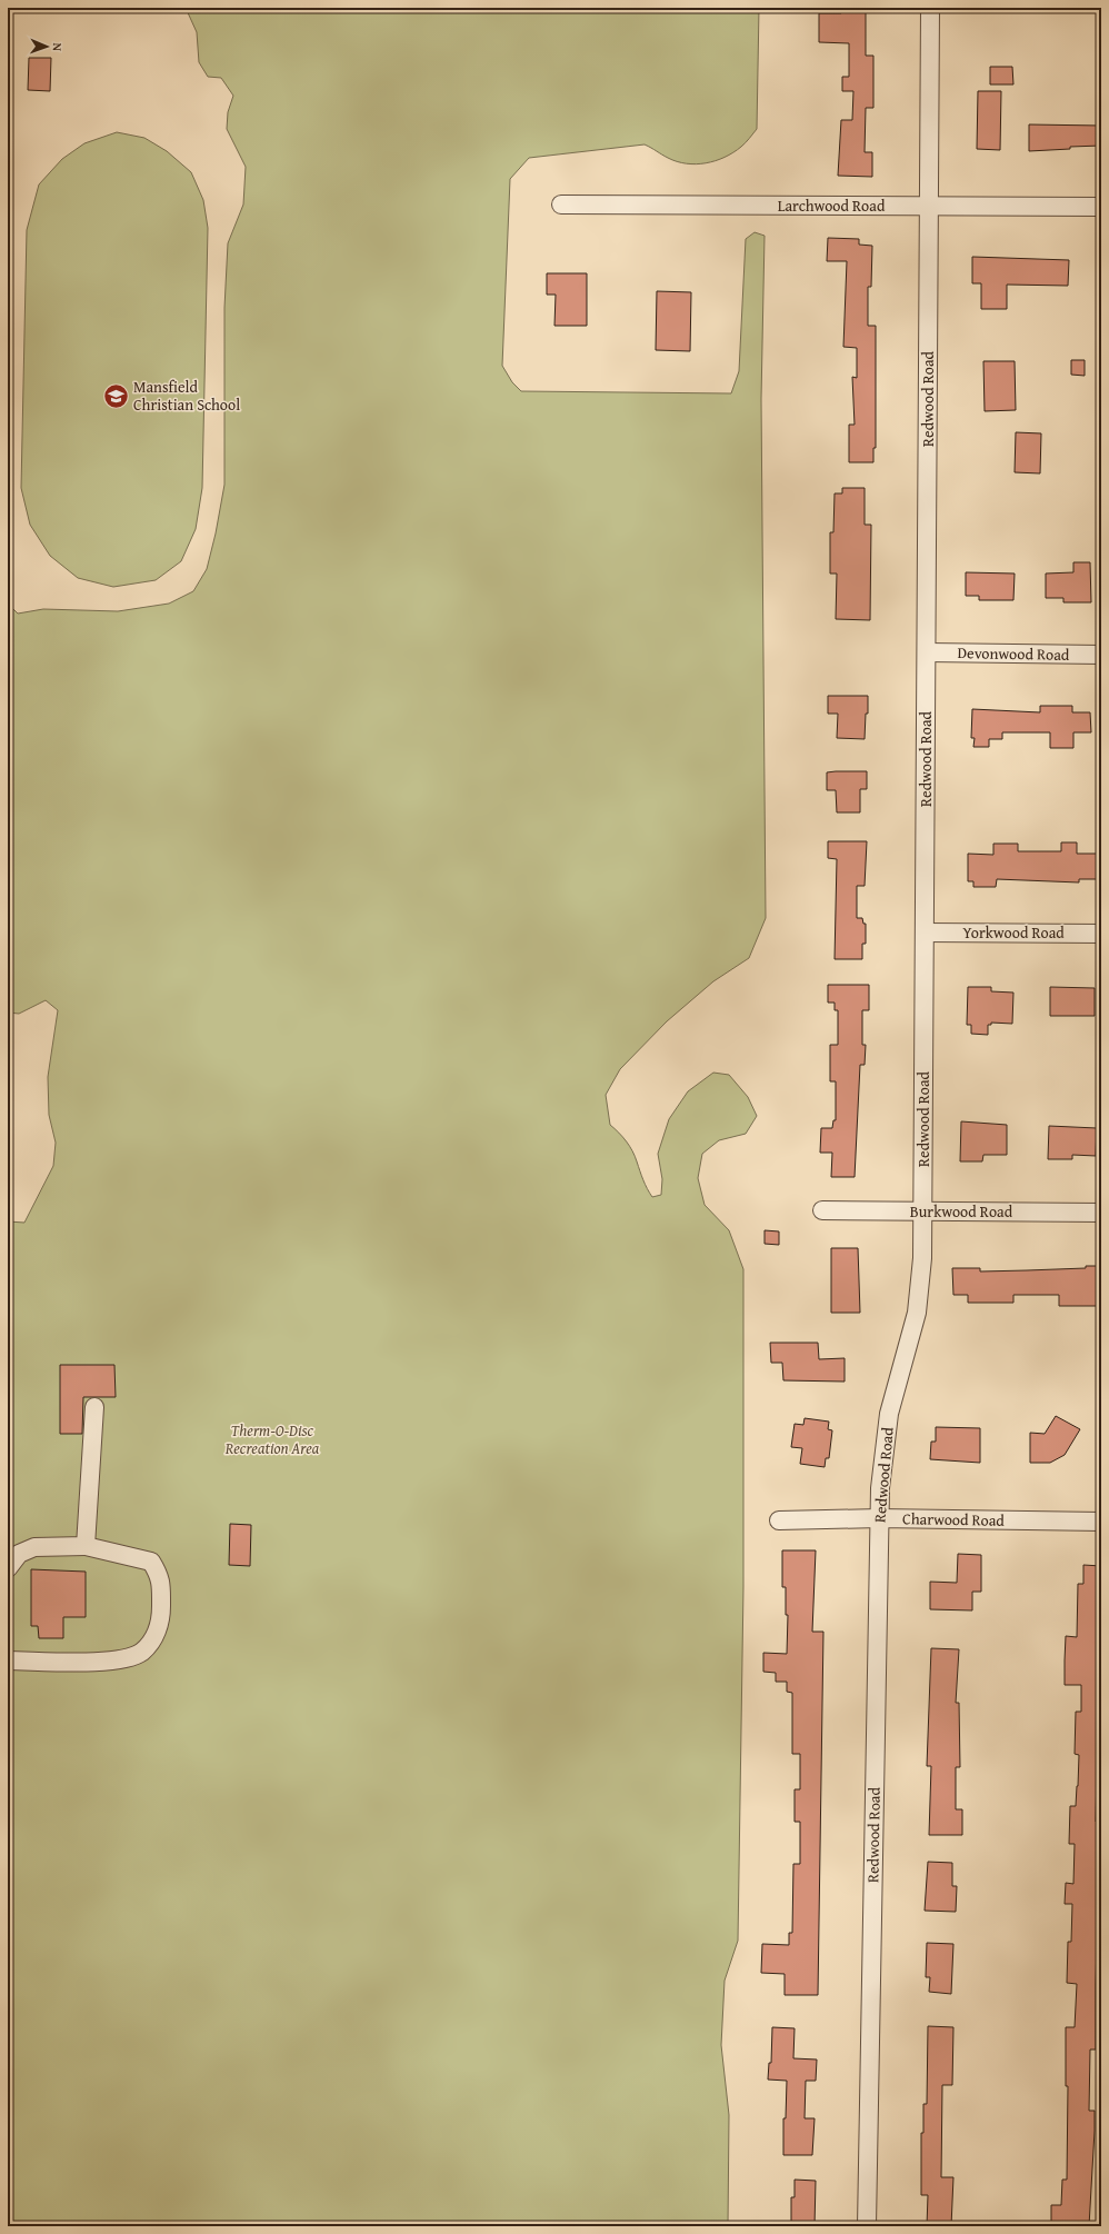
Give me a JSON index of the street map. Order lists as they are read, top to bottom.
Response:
{
  "streets": {
    "street": [
      "Larchwood Road",
      "Redwood Road",
      "Devonwood Road",
      "Yorkwood Road",
      "Burkwood Road",
      "Charwood Road"
    ]
  },
  "crossings": [
    ["Larchwood Road", "Redwood Road"],
    ["Redwood Road", "Devonwood Road"],
    ["Redwood Road", "Yorkwood Road"],
    ["Redwood Road", "Burkwood Road"],
    ["Redwood Road", "Charwood Road"]
  ],
  "parks": ["Therm-O-Disc Recreation Area"],
  "places": {
    "school or university": ["Mansfield Christian School"]
  },
  "north": "right"
}
